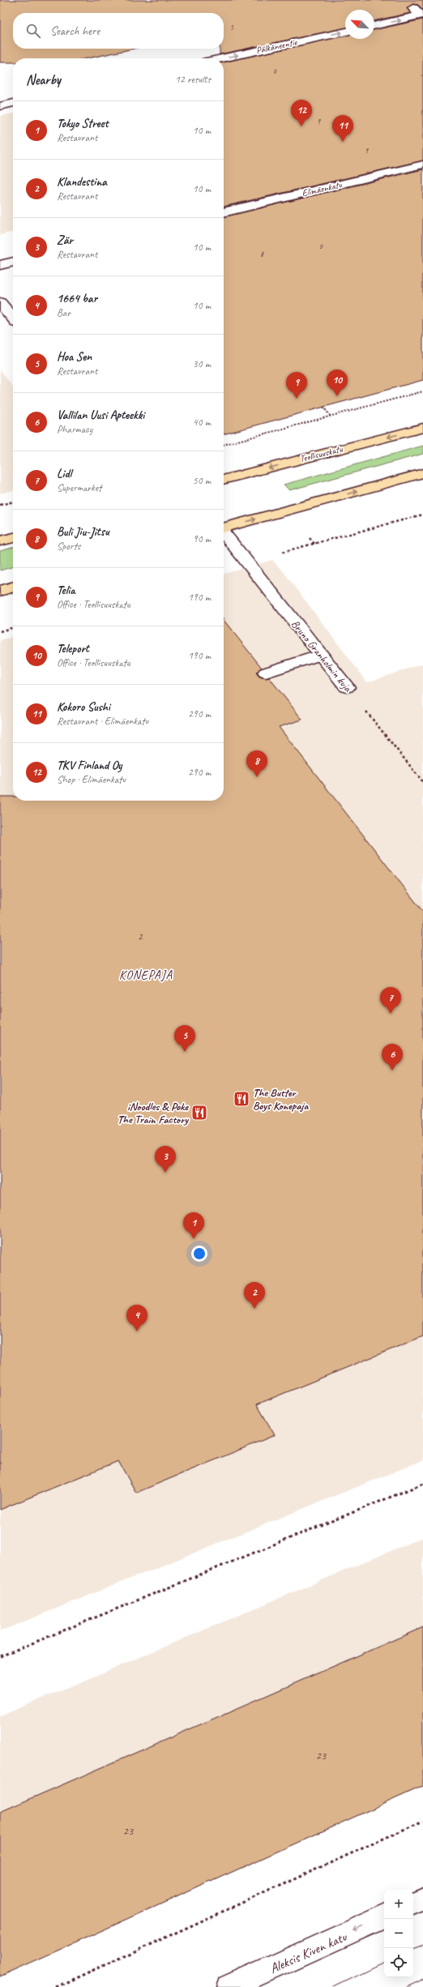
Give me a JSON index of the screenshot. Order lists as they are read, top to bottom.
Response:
{
  "streets": {
    "main road": ["Teollisuuskatu"],
    "street": [
      "Pälkäneentie",
      "Elimäenkatu",
      "Bruno Granholmin kuja",
      "Aleksis Kiven katu"
    ]
  },
  "one_way": ["Pälkäneentie", "Aleksis Kiven katu"],
  "districts": ["KONEPAJA"],
  "places": {
    "restaurant": ["The Butter Boys Konepaja", "iNoodles & Poke The Train Factory"]
  },
  "house_numbers": [
    "5",
    "6",
    "9",
    "9",
    "6",
    "8",
    "2",
    "23",
    "23"
  ],
  "north": "top left",
  "page": {
    "search": "Search here",
    "heading": ["Nearby", "12 results"],
    "pins": [
      "12",
      "11",
      "10",
      "9",
      "8",
      "7",
      "5",
      "6",
      "3",
      "1",
      "2",
      "4"
    ],
    "list": [
      {
        "mark": "1",
        "name": "Tokyo Street",
        "note": "Restaurant",
        "value": "10 m"
      },
      {
        "mark": "2",
        "name": "Klandestina",
        "note": "Restaurant",
        "value": "10 m"
      },
      {
        "mark": "3",
        "name": "Zär",
        "note": "Restaurant",
        "value": "10 m"
      },
      {
        "mark": "4",
        "name": "1664 bar",
        "note": "Bar",
        "value": "10 m"
      },
      {
        "mark": "5",
        "name": "Hoa Sen",
        "note": "Restaurant",
        "value": "30 m"
      },
      {
        "mark": "6",
        "name": "Vallilan Uusi Apteekki",
        "note": "Pharmacy",
        "value": "40 m"
      },
      {
        "mark": "7",
        "name": "Lidl",
        "note": "Supermarket",
        "value": "50 m"
      },
      {
        "mark": "8",
        "name": "Buli Jiu-Jitsu",
        "note": "Sports",
        "value": "90 m"
      },
      {
        "mark": "9",
        "name": "Telia",
        "note": "Office · Teollisuuskatu",
        "value": "190 m"
      },
      {
        "mark": "10",
        "name": "Teleport",
        "note": "Office · Teollisuuskatu",
        "value": "190 m"
      },
      {
        "mark": "11",
        "name": "Kokoro Sushi",
        "note": "Restaurant · Elimäenkatu",
        "value": "290 m"
      },
      {
        "mark": "12",
        "name": "TKV Finland Oy",
        "note": "Shop · Elimäenkatu",
        "value": "290 m"
      }
    ],
    "map_buttons": ["+", "−"]
  }
}
